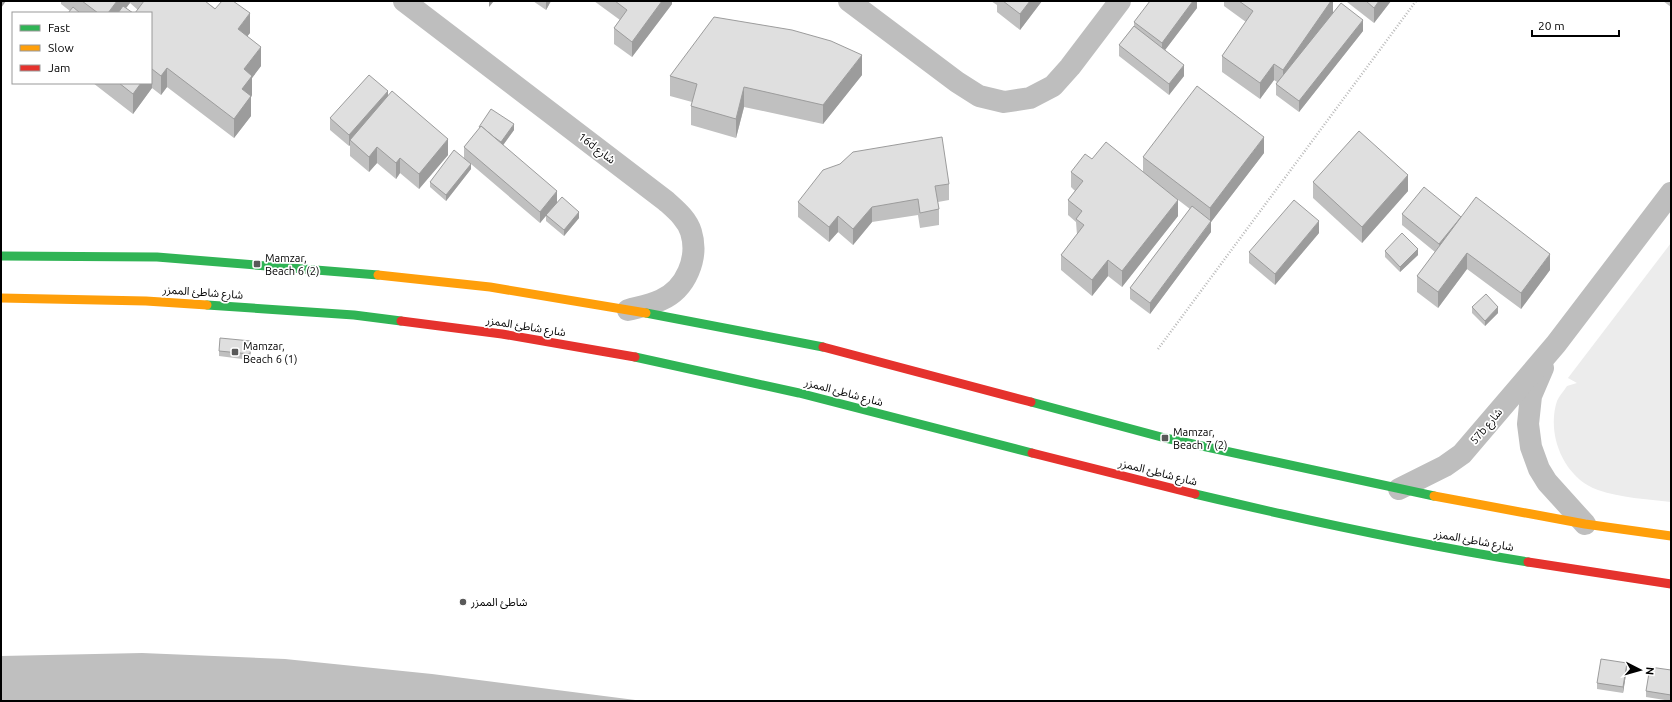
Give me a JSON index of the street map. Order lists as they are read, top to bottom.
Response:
{
  "streets": {
    "main road": ["شارع شاطئ الممزر"],
    "street": ["16d شارع", "57b شارع"]
  },
  "places": {
    "transit": ["Mamzar, Beach 6 (2)", "Mamzar, Beach 6 (1)", "Mamzar, Beach 7 (2)"],
    "other": ["شاطئ الممزر"]
  },
  "legend": ["Fast", "Slow", "Jam"],
  "scale_bar": "20 m",
  "north": "right"
}
